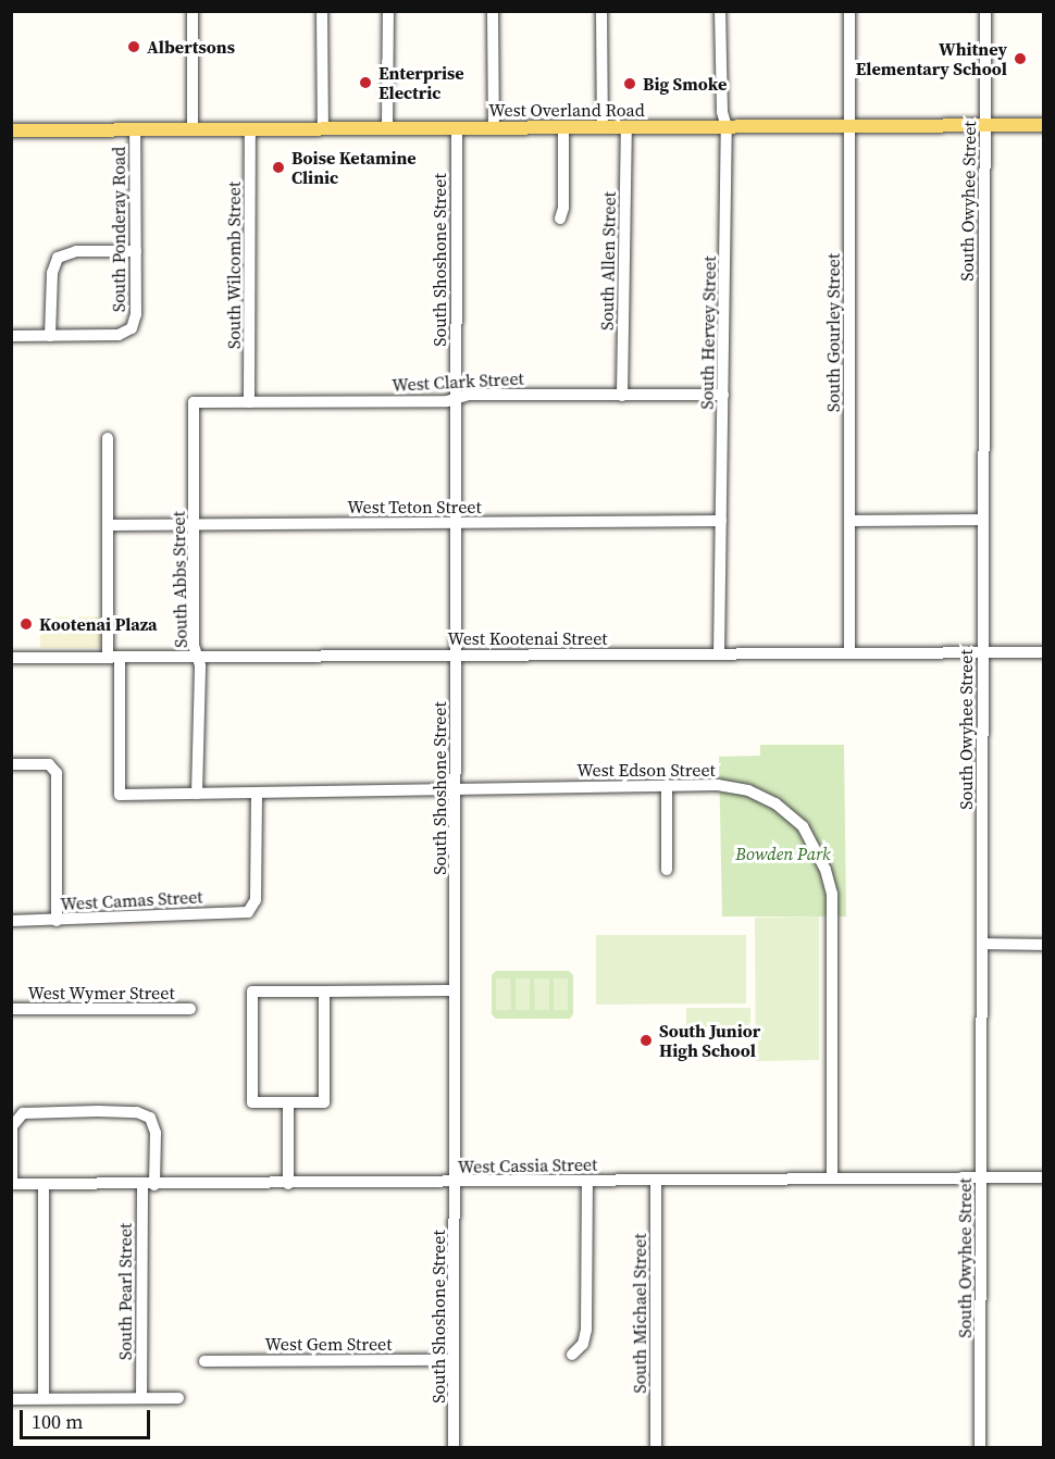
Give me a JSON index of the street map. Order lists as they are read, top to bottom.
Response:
{
  "streets": {
    "main road": ["West Overland Road"],
    "street": [
      "South Owyhee Street",
      "South Ponderay Road",
      "South Shoshone Street",
      "South Allen Street",
      "South Wilcomb Street",
      "South Hervey Street",
      "South Gourley Street",
      "West Clark Street",
      "West Teton Street",
      "South Abbs Street",
      "West Kootenai Street",
      "West Edson Street",
      "West Camas Street",
      "West Wymer Street",
      "West Cassia Street",
      "South Pearl Street",
      "South Michael Street",
      "West Gem Street"
    ]
  },
  "crossings": [
    ["West Overland Road", "South Owyhee Street"],
    ["West Overland Road", "South Ponderay Road"],
    ["West Overland Road", "South Shoshone Street"],
    ["West Overland Road", "South Allen Street"],
    ["West Overland Road", "South Wilcomb Street"],
    ["West Overland Road", "South Hervey Street"],
    ["West Overland Road", "South Gourley Street"],
    ["South Owyhee Street", "West Kootenai Street"],
    ["South Owyhee Street", "West Cassia Street"],
    ["South Shoshone Street", "West Clark Street"],
    ["South Shoshone Street", "West Teton Street"],
    ["South Shoshone Street", "West Kootenai Street"],
    ["South Shoshone Street", "West Edson Street"],
    ["South Shoshone Street", "West Cassia Street"],
    ["South Shoshone Street", "West Gem Street"],
    ["South Allen Street", "West Clark Street"],
    ["South Wilcomb Street", "West Clark Street"],
    ["South Hervey Street", "West Clark Street"],
    ["South Hervey Street", "West Teton Street"],
    ["South Hervey Street", "West Kootenai Street"],
    ["South Gourley Street", "West Kootenai Street"],
    ["West Clark Street", "South Abbs Street"],
    ["West Teton Street", "South Abbs Street"],
    ["South Abbs Street", "West Kootenai Street"],
    ["South Abbs Street", "West Edson Street"],
    ["West Kootenai Street", "West Edson Street"],
    ["West Edson Street", "West Camas Street"],
    ["West Edson Street", "West Cassia Street"],
    ["West Cassia Street", "South Pearl Street"],
    ["West Cassia Street", "South Michael Street"]
  ],
  "parks": ["Bowden Park"],
  "places": [
    "Albertsons",
    "Whitney Elementary School",
    "Enterprise Electric",
    "Big Smoke",
    "Boise Ketamine Clinic",
    "Kootenai Plaza",
    "South Junior High School"
  ],
  "scale_bar": "100 m"
}
